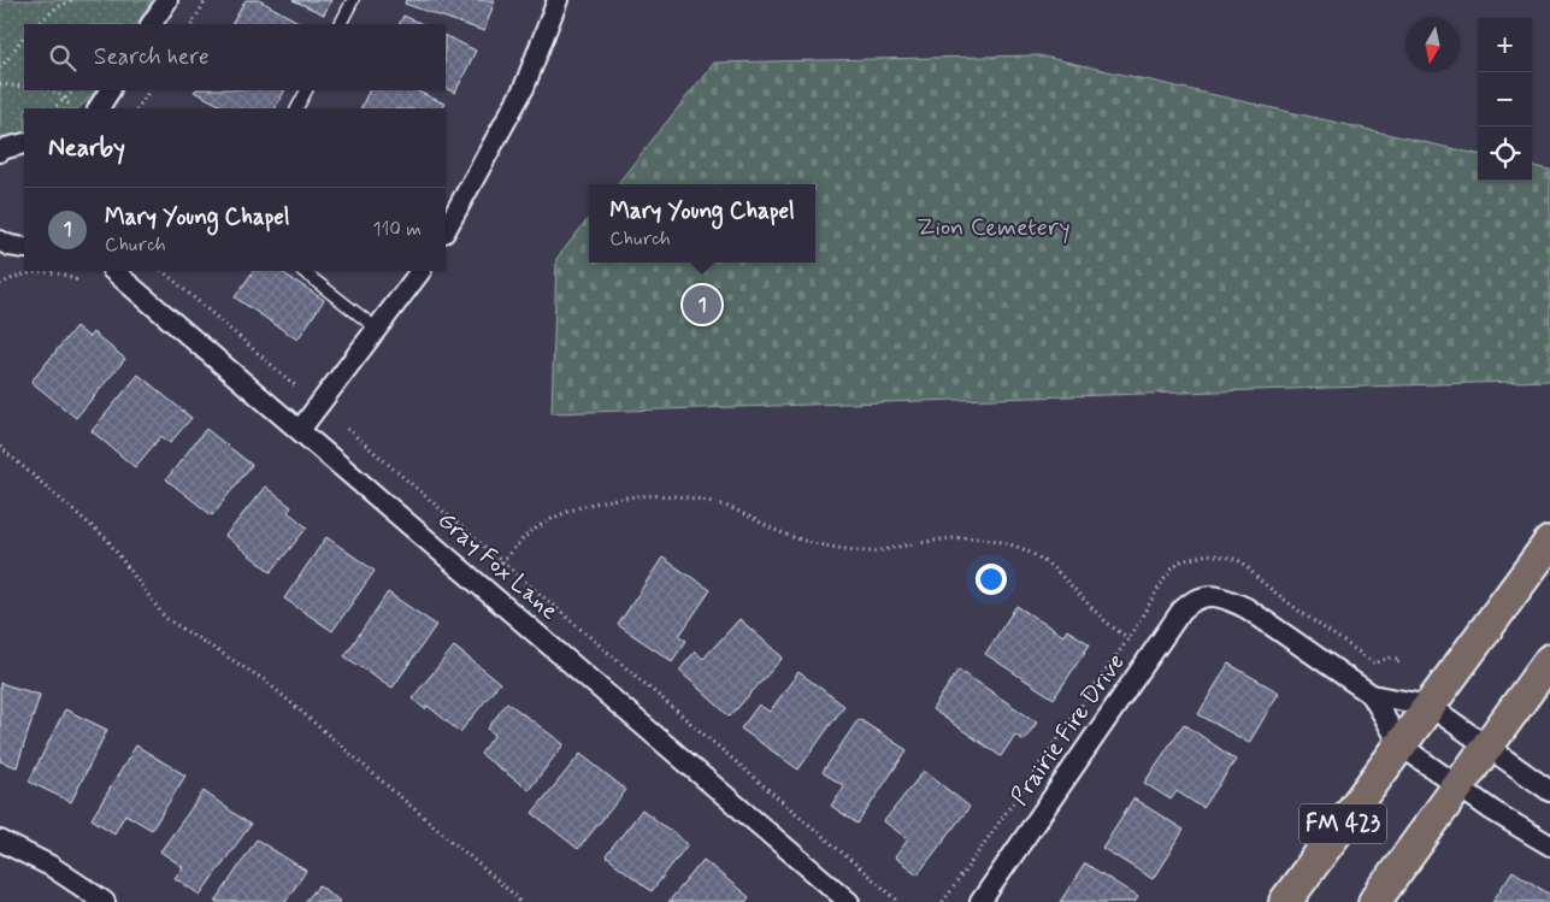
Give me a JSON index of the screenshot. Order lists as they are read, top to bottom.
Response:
{
  "streets": {
    "main road": ["FM 423"],
    "street": ["Gray Fox Lane", "Prairie Fire Drive"]
  },
  "parks": ["Zion Cemetery"],
  "north": "bottom",
  "page": {
    "map_buttons": ["+", "−"],
    "search": "Search here",
    "heading": "Nearby",
    "popup": ["Mary Young Chapel", "Church"],
    "list": [
      {
        "mark": "1",
        "name": "Mary Young Chapel",
        "note": "Church",
        "value": "110 m"
      }
    ],
    "pins": "1"
  }
}
